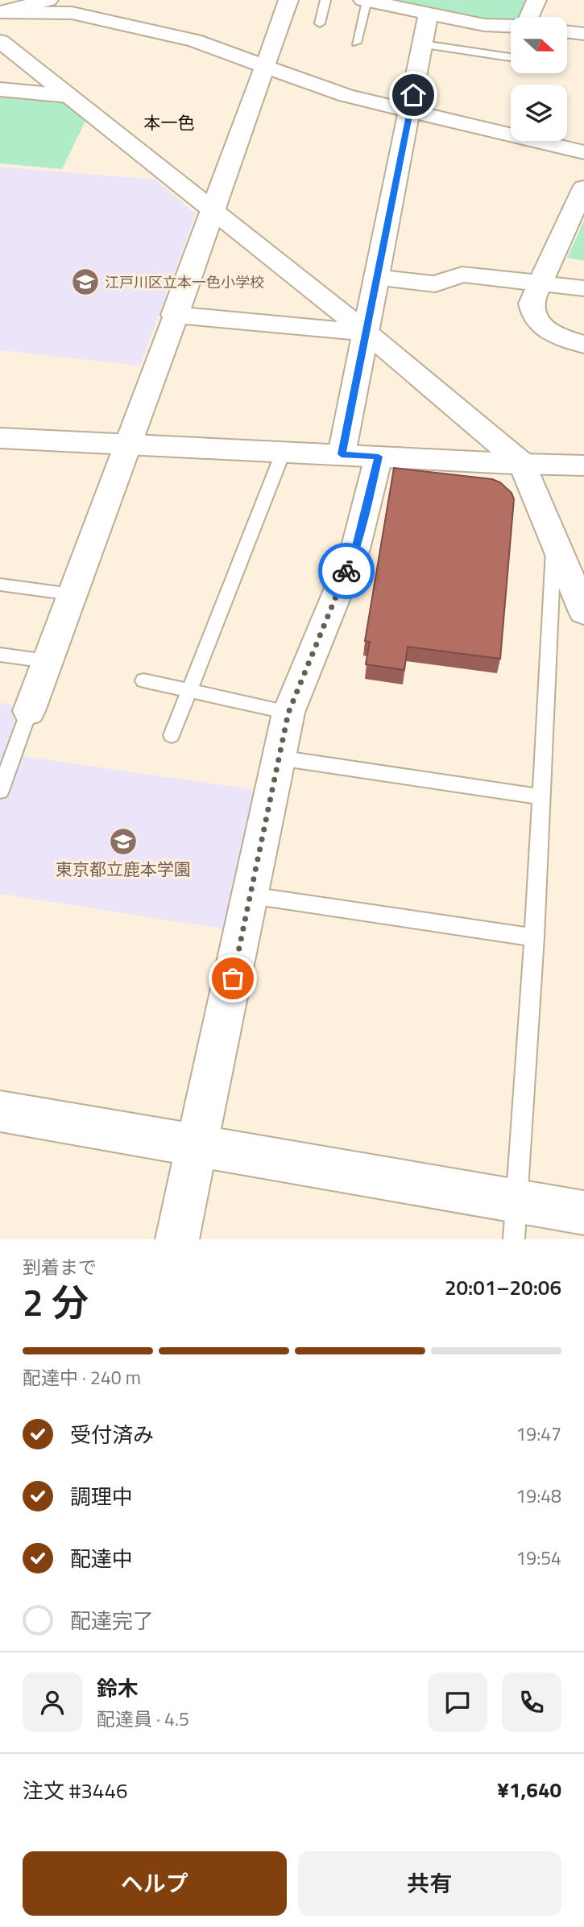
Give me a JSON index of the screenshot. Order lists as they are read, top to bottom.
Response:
{
  "districts": ["本一色"],
  "places": {
    "school or university": ["江戸川区立本一色小学校", "東京都立鹿本学園"]
  },
  "north": "right",
  "page": {
    "heading": ["2 分", "到着まで", "20:01–20:06"],
    "panel": [
      "鈴木",
      "配達員 · 4.5",
      "注文 #3446",
      "¥1,640"
    ],
    "bar": "配達中 · 240 m",
    "list": [
      ["受付済み", "19:47"],
      ["調理中", "19:48"],
      ["配達中", "19:54"],
      "配達完了"
    ],
    "buttons": ["ヘルプ", "共有"]
  }
}
